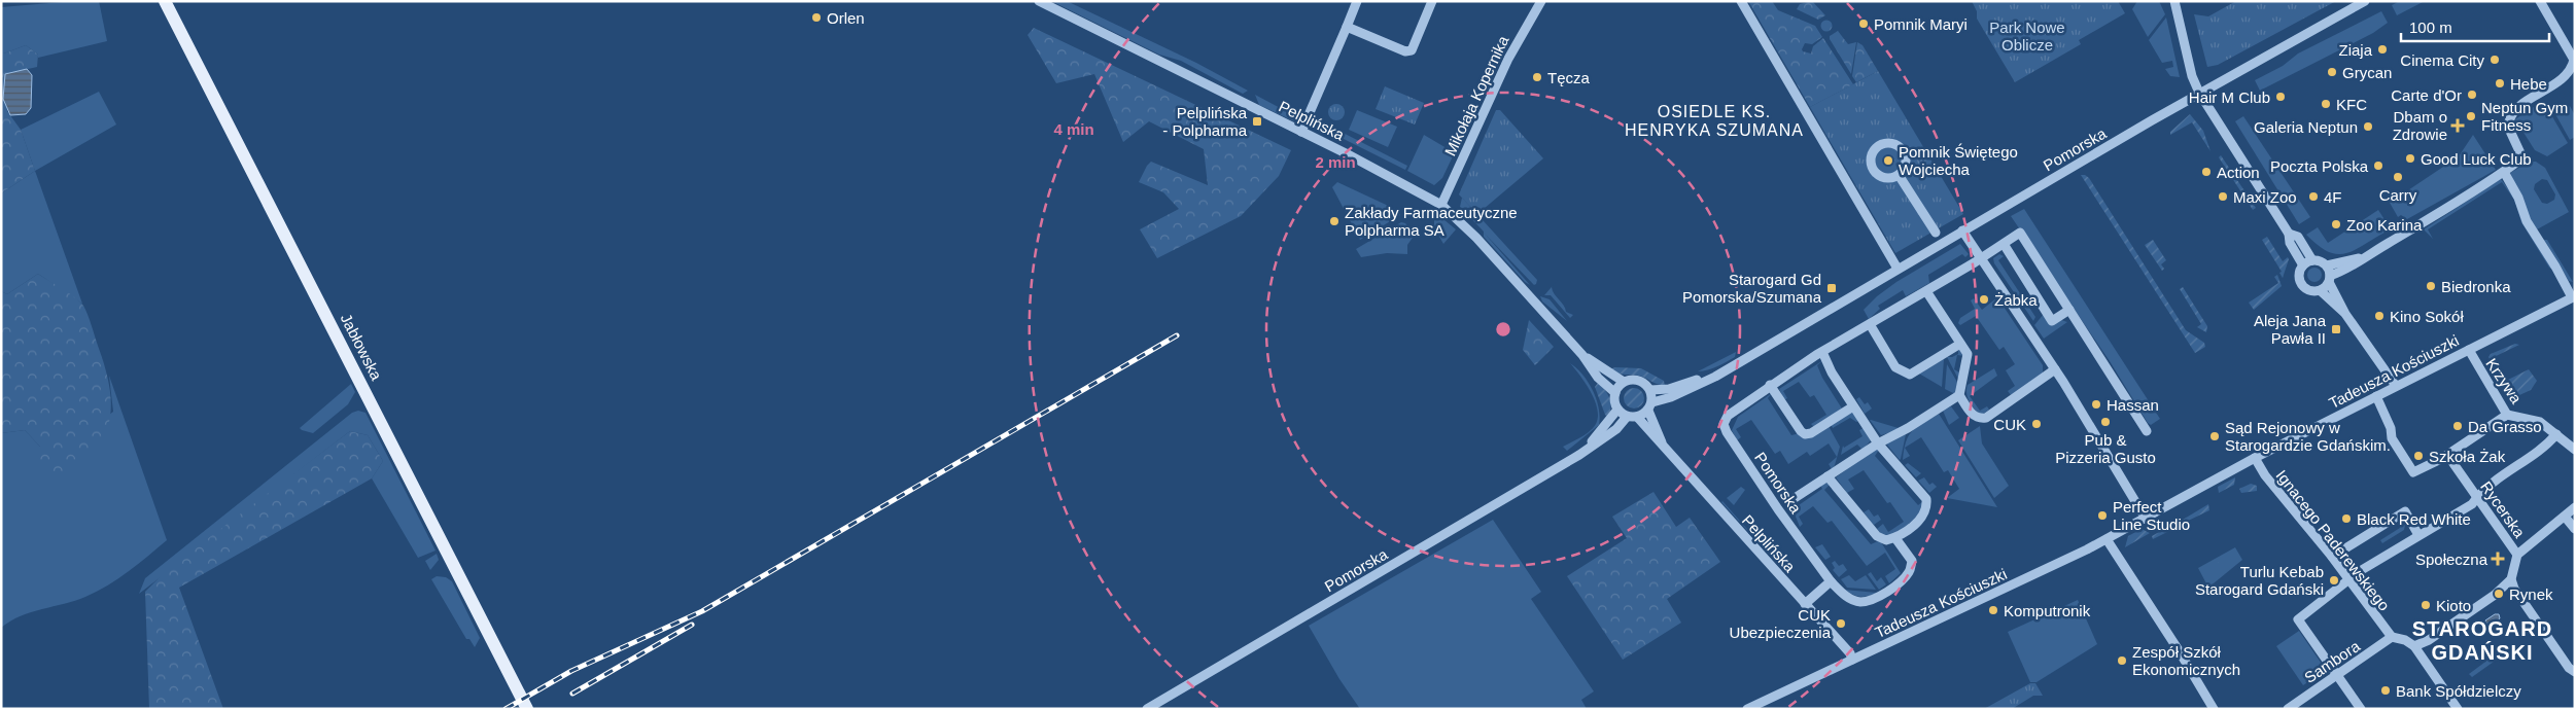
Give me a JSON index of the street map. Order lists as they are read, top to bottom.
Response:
{
  "streets": {
    "main road": ["Jabłowska"],
    "street": [
      "Mikołaja Kopernika",
      "Pelplińska",
      "Pomorska",
      "Tadeusza Kościuszki",
      "Krzywa",
      "Rycerska",
      "Ignacego Paderewskiego",
      "Sambora"
    ]
  },
  "crossings": [
    ["Mikołaja Kopernika", "Pelplińska"],
    ["Pelplińska", "Pomorska"],
    ["Pelplińska", "Tadeusza Kościuszki"],
    ["Tadeusza Kościuszki", "Krzywa"],
    ["Tadeusza Kościuszki", "Ignacego Paderewskiego"],
    ["Ignacego Paderewskiego", "Sambora"]
  ],
  "districts": ["OSIEDLE KS. HENRYKA SZUMANA", "STAROGARD GDAŃSKI"],
  "parks": ["Park Nowe Oblicze"],
  "places": {
    "other": [
      "Orlen",
      "Pomnik Maryi",
      "Ziaja",
      "Cinema City",
      "Grycan",
      "Tęcza",
      "Hebe",
      "Carte d'Or",
      "Hair M Club",
      "KFC",
      "Neptun Gym Fitness",
      "Galeria Neptun",
      "Good Luck Club",
      "Pomnik Świętego Wojciecha",
      "Poczta Polska",
      "Action",
      "Carry",
      "Maxi Zoo",
      "4F",
      "Zakłady Farmaceutyczne Polpharma SA",
      "Zoo Karina",
      "Biedronka",
      "Żabka",
      "Kino Sokół",
      "Hassan",
      "Pub & Pizzeria Gusto",
      "CUK",
      "Da Grasso",
      "Sąd Rejonowy w Starogardzie Gdańskim.",
      "Szkoła Żak",
      "Perfect Line Studio",
      "Black Red White",
      "Turlu Kebab Starogard Gdański",
      "Rynek",
      "Kioto",
      "Komputronik",
      "CUK Ubezpieczenia",
      "Zespół Szkół Ekonomicznych",
      "Bank Spółdzielczy"
    ],
    "transit": ["Pelplińska - Polpharma", "Starogard Gd Pomorska/Szumana", "Aleja Jana Pawła II"],
    "health": ["Dbam o Zdrowie", "Społeczna"]
  },
  "scale_bar": "100 m",
  "rings": ["4 min", "2 min"]
}
